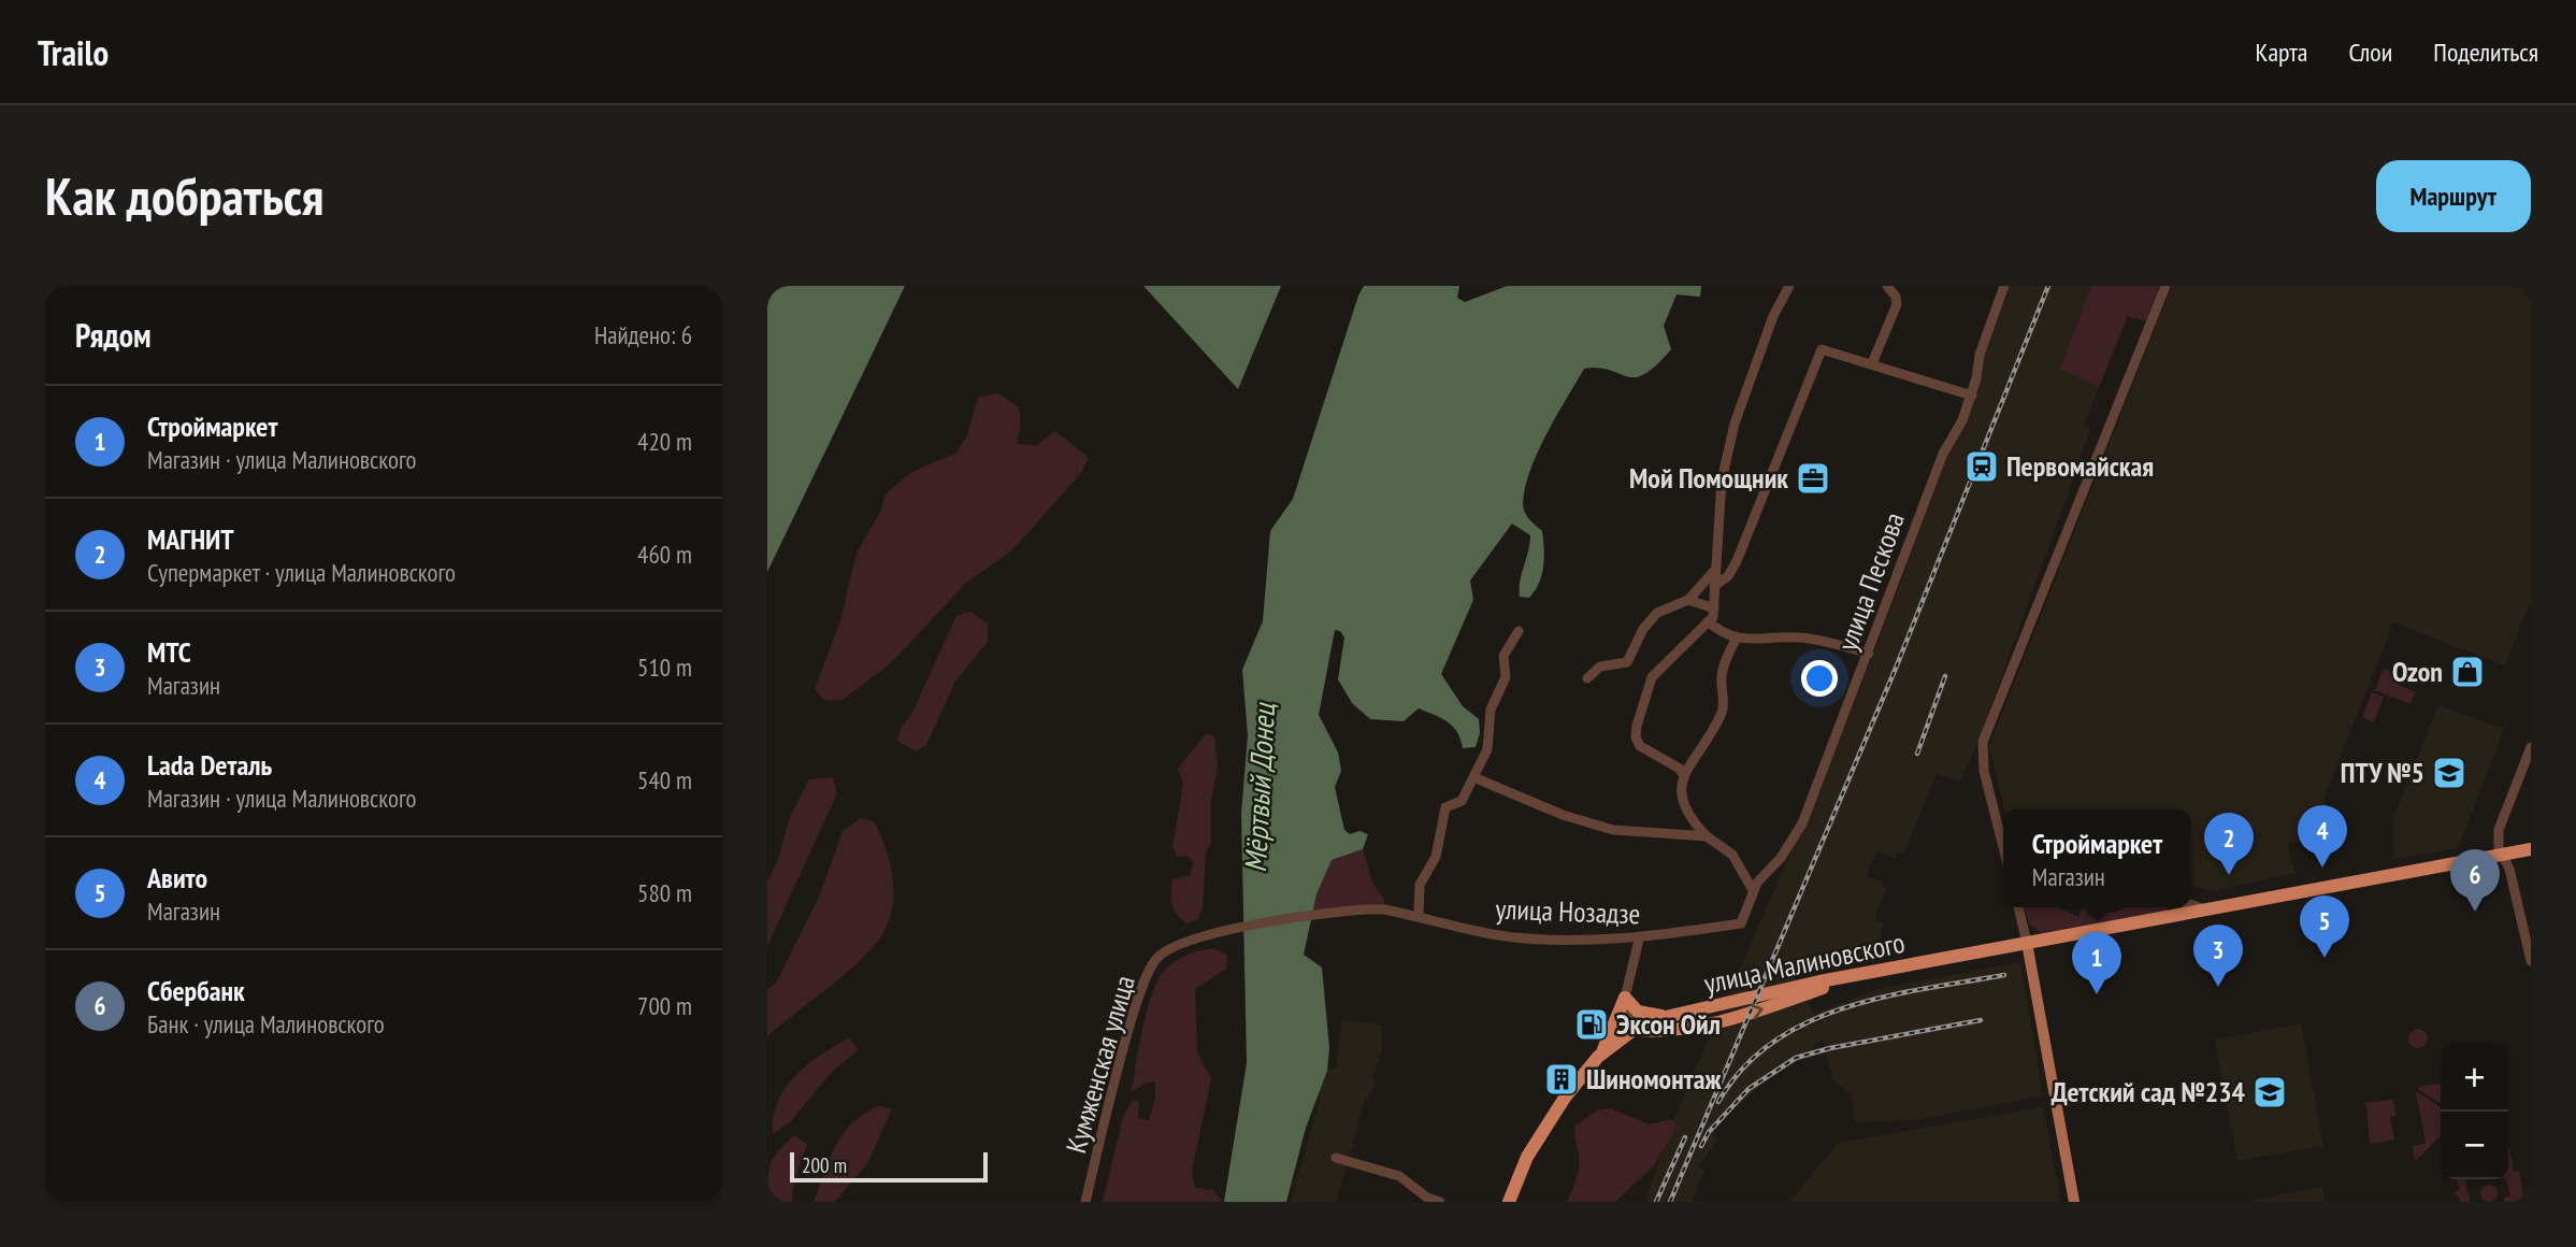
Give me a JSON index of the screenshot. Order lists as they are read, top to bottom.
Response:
{
  "streets": {
    "highway": ["улица Малиновского"],
    "street": ["улица Пескова", "улица Нозадзе", "Кумженская улица"]
  },
  "crossings": [
    ["улица Пескова", "улица Нозадзе"],
    ["улица Нозадзе", "Кумженская улица"]
  ],
  "water": ["Мёртвый Донец"],
  "places": {
    "station": ["Первомайская"],
    "office": ["Мой Помощник"],
    "shop": ["Ozon"],
    "school or university": ["ПТУ №5", "Детский сад №234"],
    "fuel station": ["Эксон Ойл"],
    "building": ["Шиномонтаж"]
  },
  "scale_bar": "200 m",
  "page": {
    "header": "Trailo",
    "nav": ["Карта", "Слои", "Поделиться"],
    "buttons": "Маршрут",
    "title": "Как добраться",
    "heading": ["Рядом", "Найдено: 6"],
    "list": [
      {
        "mark": "1",
        "name": "Строймаркет",
        "note": "Магазин · улица Малиновского",
        "value": "420 m"
      },
      {
        "mark": "2",
        "name": "МАГНИТ",
        "note": "Супермаркет · улица Малиновского",
        "value": "460 m"
      },
      {
        "mark": "3",
        "name": "МТС",
        "note": "Магазин",
        "value": "510 m"
      },
      {
        "mark": "4",
        "name": "Lada Dеталь",
        "note": "Магазин · улица Малиновского",
        "value": "540 m"
      },
      {
        "mark": "5",
        "name": "Авито",
        "note": "Магазин",
        "value": "580 m"
      },
      {
        "mark": "6",
        "name": "Сбербанк",
        "note": "Банк · улица Малиновского",
        "value": "700 m"
      }
    ],
    "pins": [
      "4",
      "2",
      "6",
      "5",
      "3",
      "1"
    ],
    "popup": ["Строймаркет", "Магазин"],
    "map_buttons": ["+", "−"],
    "scale": "200 m"
  }
}
